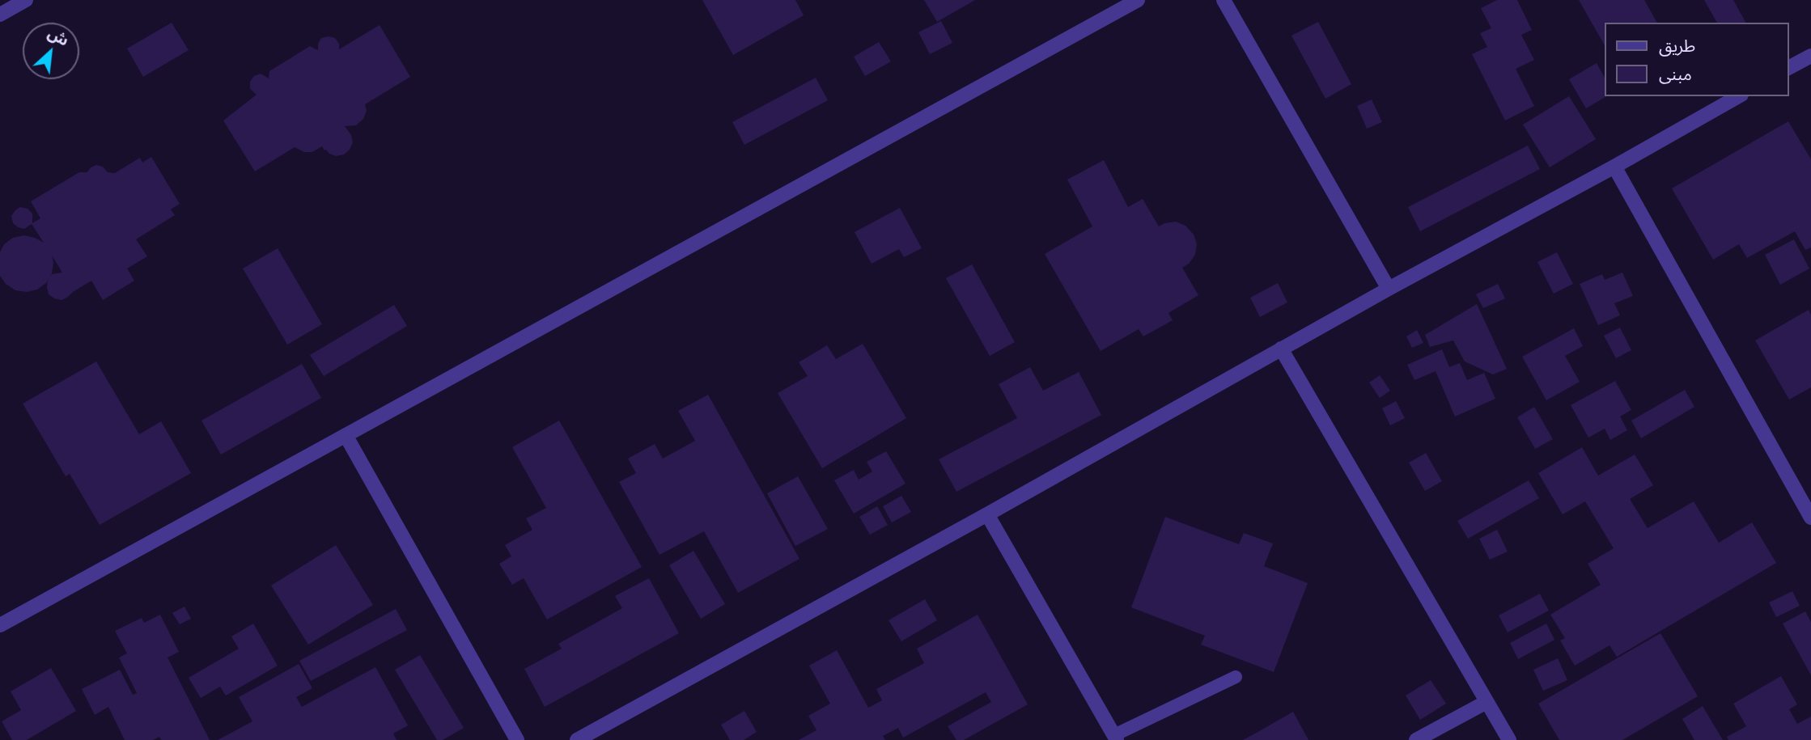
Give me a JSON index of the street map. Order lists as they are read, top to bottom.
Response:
{
  "legend": ["طريق", "مبنى"],
  "north": "top right"
}
